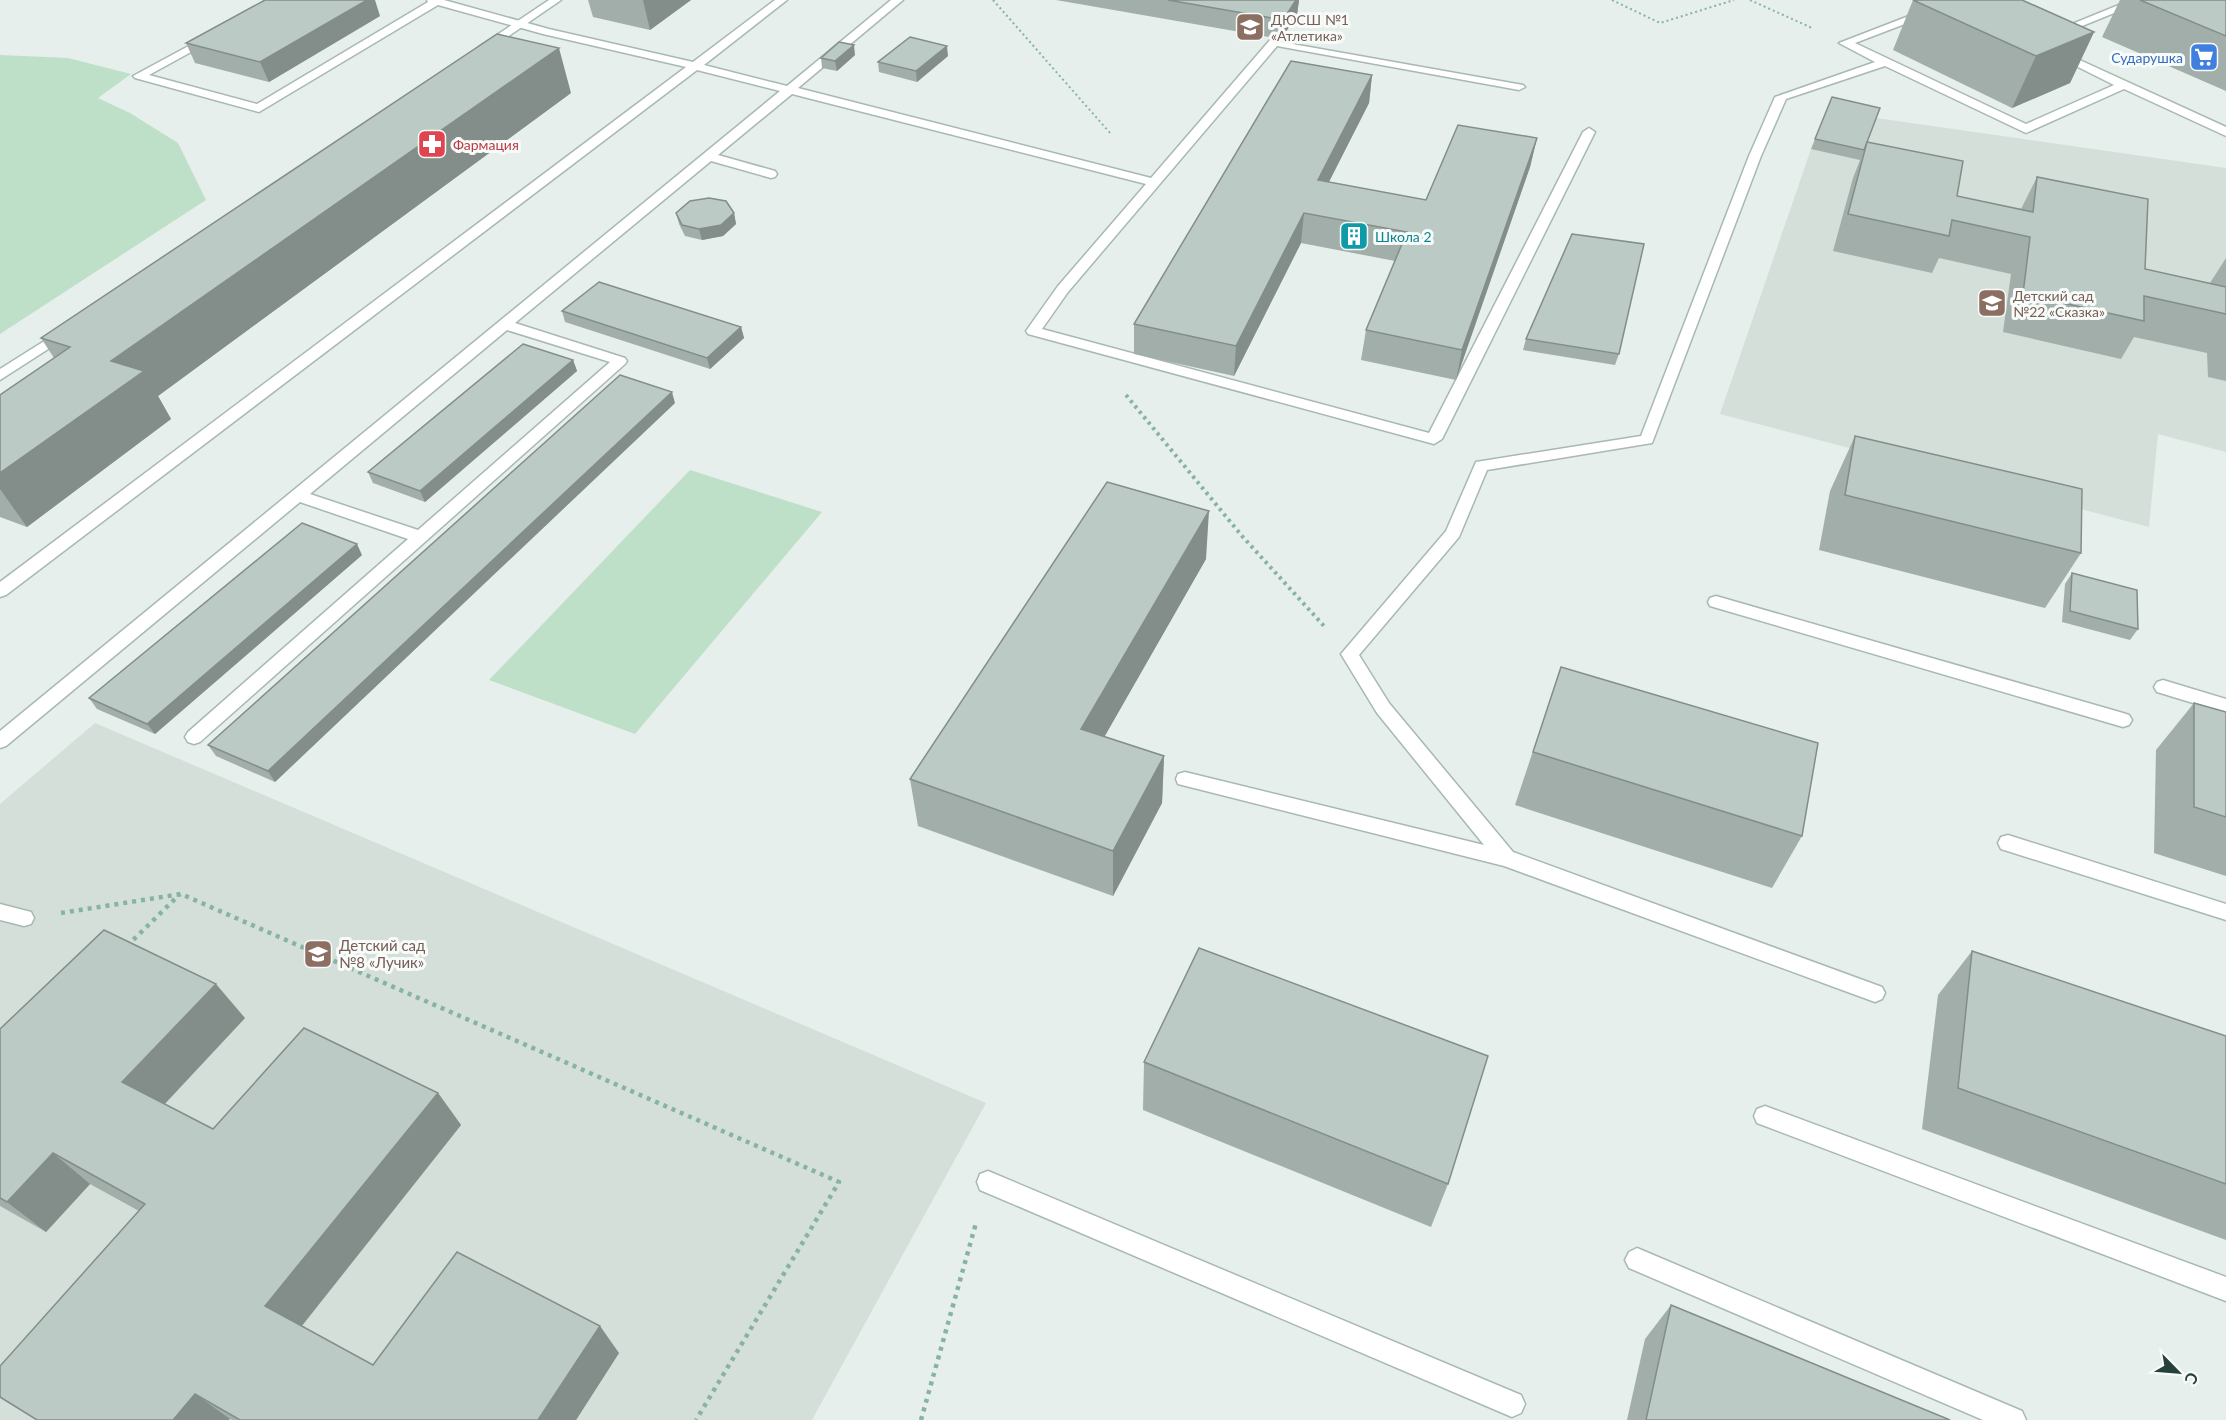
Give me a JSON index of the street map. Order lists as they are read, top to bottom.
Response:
{
  "places": {
    "school or university": ["ДЮСШ №1 «Атлетика»", "Детский сад №22 «Сказка»", "Детский сад №8 «Лучик»"],
    "supermarket": ["Сударушка"],
    "pharmacy": ["Фармация"],
    "building": ["Школа 2"]
  },
  "north": "bottom right"
}
